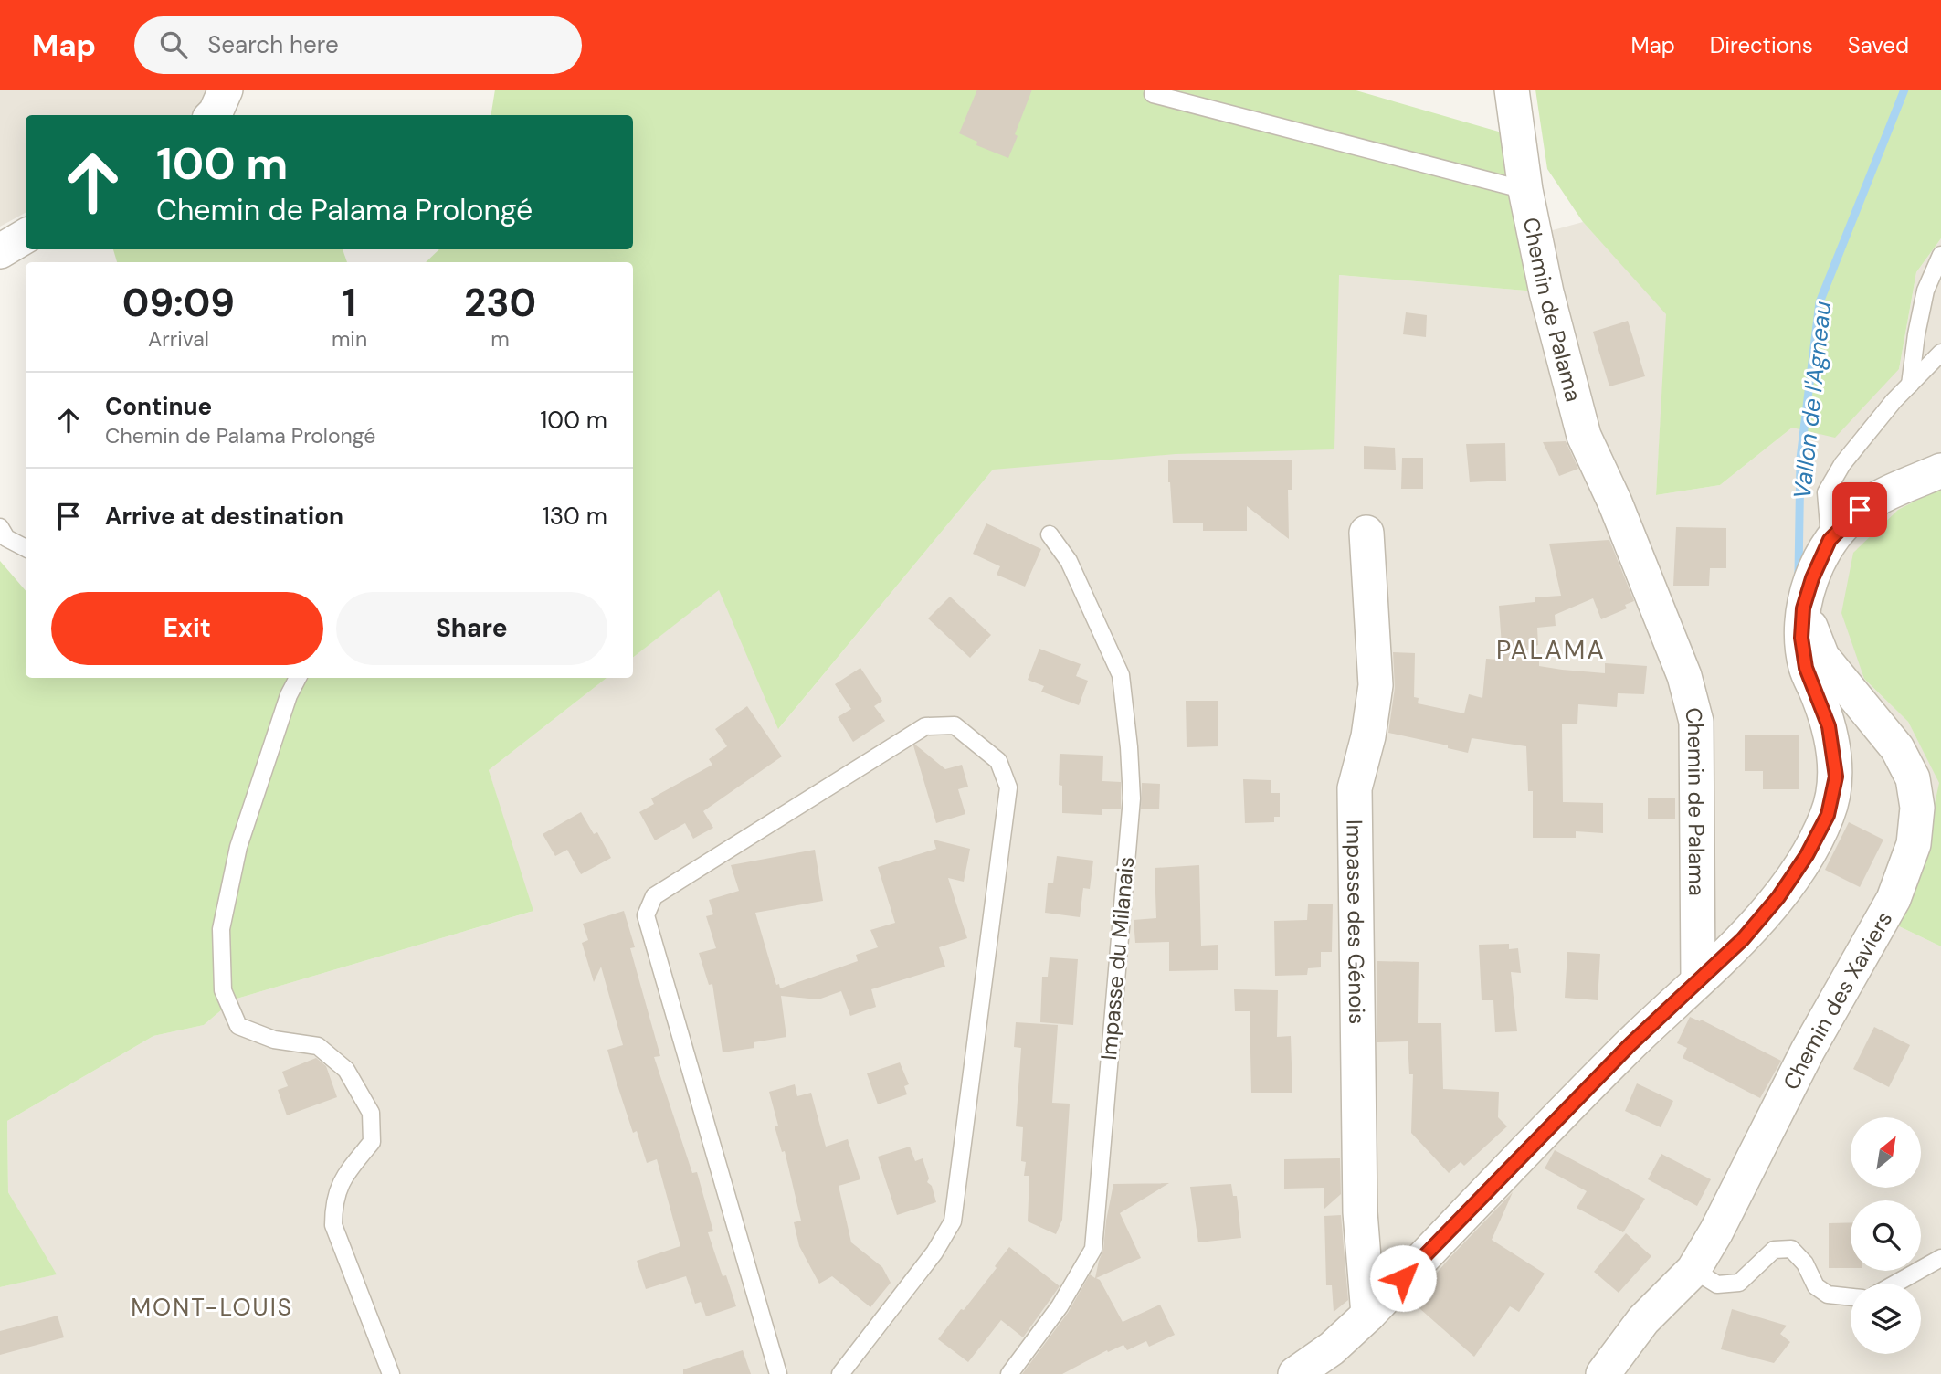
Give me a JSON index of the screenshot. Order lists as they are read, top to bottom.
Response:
{
  "streets": {
    "street": ["Chemin de Palama", "Impasse des Génois", "Chemin des Xaviers"],
    "lane": ["Impasse du Milanais"]
  },
  "districts": ["PALAMA", "MONT-LOUIS"],
  "water": ["Vallon de l'Agneau"],
  "north": "top right",
  "page": {
    "header": "Map",
    "search": "Search here",
    "nav": ["Map", "Directions", "Saved"],
    "turn": ["100 m", "Chemin de Palama Prolongé"],
    "eta": [
      "09:09",
      "Arrival",
      "1",
      "min",
      "230",
      "m"
    ],
    "list": [
      {
        "name": "Continue",
        "note": "Chemin de Palama Prolongé",
        "value": "100 m"
      },
      {
        "name": "Arrive at destination",
        "value": "130 m"
      }
    ],
    "buttons": ["Exit", "Share"]
  }
}
